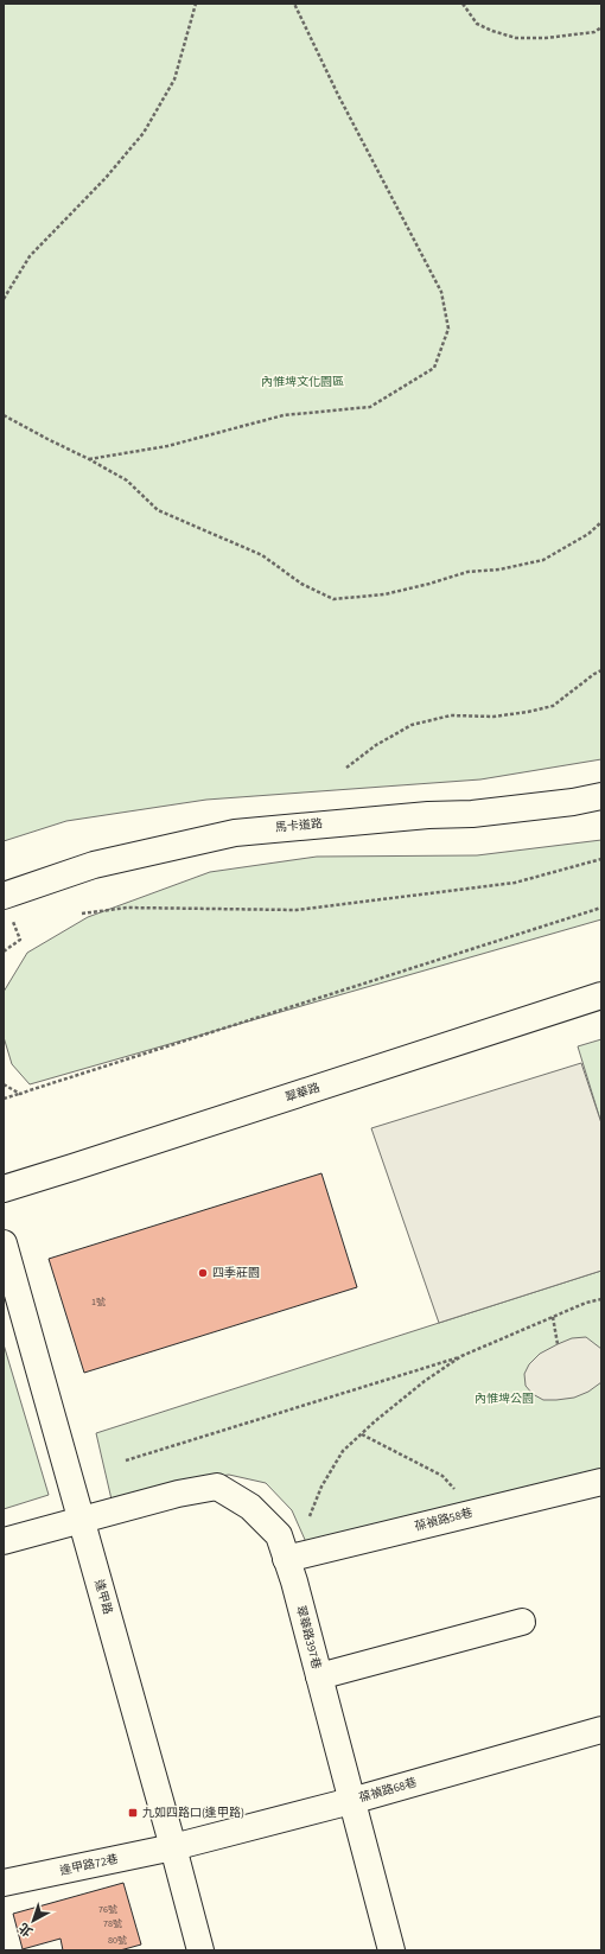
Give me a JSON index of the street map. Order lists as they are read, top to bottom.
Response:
{
  "streets": {
    "street": [
      "馬卡道路",
      "翠華路",
      "葆禎路58巷",
      "逢甲路",
      "翠華路397巷",
      "葆禎路68巷",
      "逢甲路72巷"
    ]
  },
  "crossings": [
    ["葆禎路58巷", "翠華路397巷"],
    ["逢甲路", "翠華路397巷"],
    ["逢甲路", "葆禎路68巷"],
    ["逢甲路", "逢甲路72巷"],
    ["翠華路397巷", "葆禎路68巷"],
    ["葆禎路68巷", "逢甲路72巷"]
  ],
  "parks": ["內惟埤文化園區", "內惟埤公園"],
  "places": {
    "other": ["四季莊園"],
    "transit": ["九如四路口(逢甲路)"]
  },
  "house_numbers": [
    "1號",
    "76號",
    "78號",
    "80號"
  ],
  "north": "bottom left"
}
